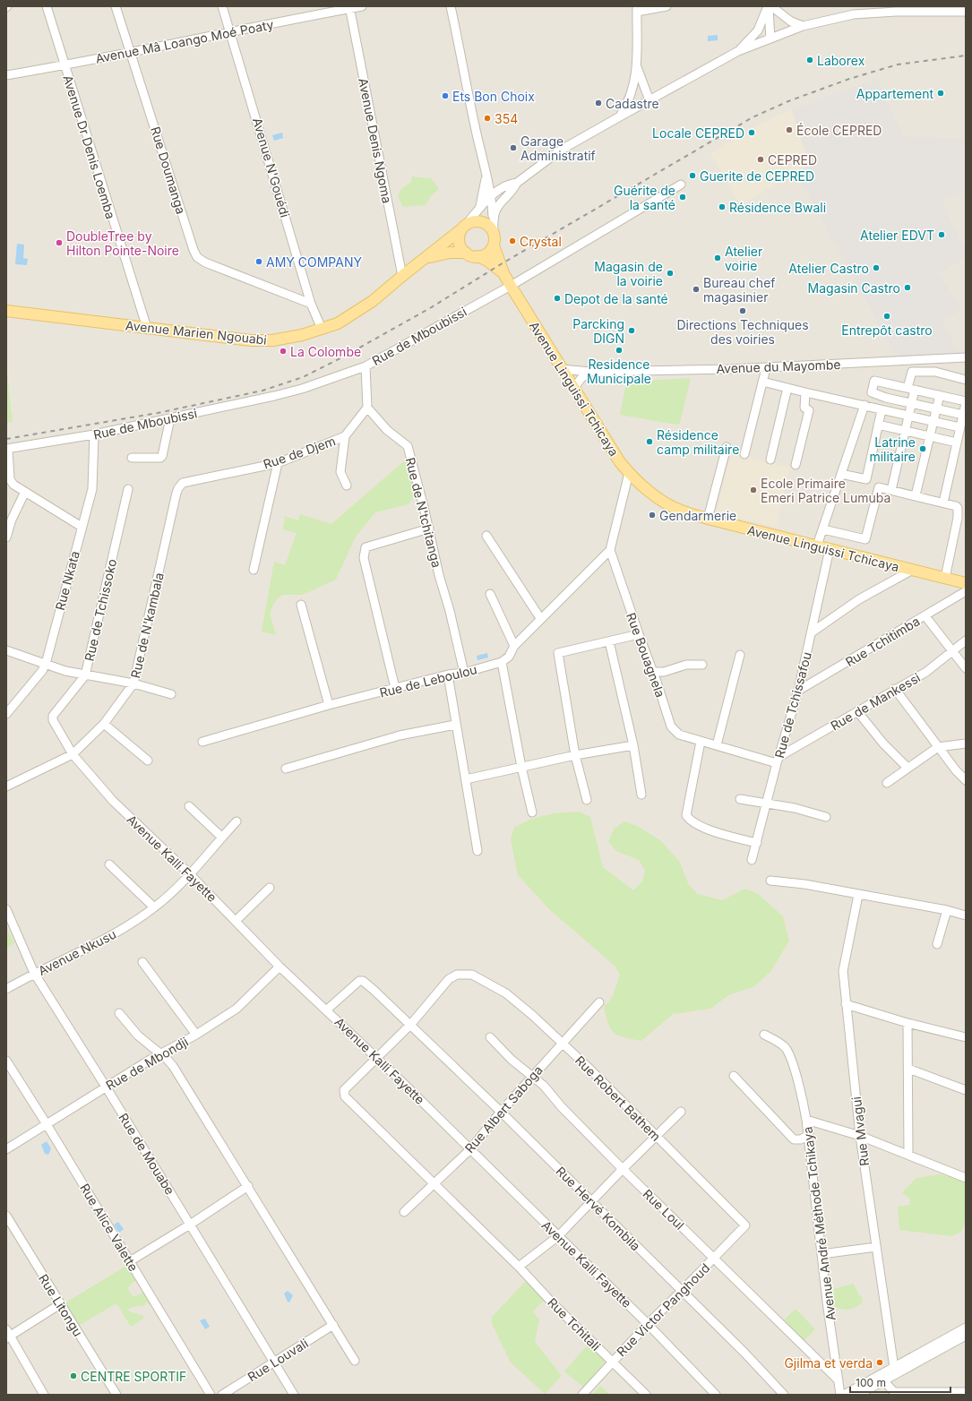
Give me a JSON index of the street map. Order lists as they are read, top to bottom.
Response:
{
  "streets": {
    "main road": ["Avenue Marien Ngouabi", "Avenue Linguissi Tchicaya"],
    "street": [
      "Avenue Mâ Loango Moé Poaty",
      "Avenue Denis Ngoma",
      "Avenue Dr Denis Loemba",
      "Avenue N'Gouédi",
      "Rue Doumanga",
      "Rue de Mboubissi",
      "Avenue du Mayombe",
      "Rue de Djem",
      "Rue de N'tchitanga",
      "Rue Nkata",
      "Rue de Tchissoko",
      "Rue de N'kambala",
      "Rue Tchitimba",
      "Rue Bouagnela",
      "Rue de Leboulou",
      "Rue de Mankessi",
      "Rue de Tchissafou",
      "Avenue Kalli Fayette",
      "Avenue Nkusu",
      "Rue de Mbondji",
      "Rue Robert Bathem",
      "Rue Albert Saboga",
      "Rue Mvagui",
      "Rue de Mouabe",
      "Rue Hervé Kombila",
      "Rue Loul",
      "Avenue André Méthode Tchikaya",
      "Rue Alice Valette",
      "Rue Litongu",
      "Rue Victor Panghoud",
      "Rue Tchitali",
      "Rue Louvali"
    ]
  },
  "crossings": [
    ["Avenue Mâ Loango Moé Poaty", "Avenue Denis Ngoma"],
    ["Avenue Mâ Loango Moé Poaty", "Avenue Dr Denis Loemba"],
    ["Avenue Mâ Loango Moé Poaty", "Avenue N'Gouédi"],
    ["Avenue Mâ Loango Moé Poaty", "Rue Doumanga"],
    ["Avenue Denis Ngoma", "Avenue Marien Ngouabi"],
    ["Avenue Dr Denis Loemba", "Avenue Marien Ngouabi"],
    ["Avenue N'Gouédi", "Rue Doumanga"],
    ["Avenue N'Gouédi", "Avenue Marien Ngouabi"],
    ["Rue de Mboubissi", "Avenue Linguissi Tchicaya"],
    ["Rue de Mboubissi", "Rue Nkata"],
    ["Avenue du Mayombe", "Avenue Linguissi Tchicaya"],
    ["Avenue Linguissi Tchicaya", "Rue de Tchissafou"],
    ["Rue de Djem", "Rue de N'tchitanga"],
    ["Rue de Djem", "Rue de N'kambala"],
    ["Rue de N'tchitanga", "Rue de Leboulou"],
    ["Rue de Tchissoko", "Avenue Kalli Fayette"],
    ["Rue de N'kambala", "Avenue Kalli Fayette"],
    ["Rue Tchitimba", "Rue de Tchissafou"],
    ["Rue Bouagnela", "Rue de Mankessi"],
    ["Rue Bouagnela", "Rue de Tchissafou"],
    ["Rue de Mankessi", "Rue de Tchissafou"],
    ["Avenue Kalli Fayette", "Avenue Nkusu"],
    ["Avenue Kalli Fayette", "Rue de Mbondji"],
    ["Avenue Kalli Fayette", "Rue Robert Bathem"],
    ["Avenue Kalli Fayette", "Rue Albert Saboga"],
    ["Avenue Kalli Fayette", "Rue Hervé Kombila"],
    ["Avenue Kalli Fayette", "Rue Victor Panghoud"],
    ["Avenue Nkusu", "Rue de Mouabe"],
    ["Rue de Mbondji", "Rue de Mouabe"],
    ["Rue de Mbondji", "Rue Alice Valette"],
    ["Rue Robert Bathem", "Rue Albert Saboga"],
    ["Rue Robert Bathem", "Rue Hervé Kombila"],
    ["Rue Robert Bathem", "Rue Victor Panghoud"],
    ["Rue Robert Bathem", "Rue Tchitali"],
    ["Rue Albert Saboga", "Rue Hervé Kombila"],
    ["Rue Albert Saboga", "Rue Loul"],
    ["Rue Albert Saboga", "Rue Tchitali"],
    ["Rue de Mouabe", "Rue Louvali"],
    ["Rue Hervé Kombila", "Rue Victor Panghoud"],
    ["Rue Loul", "Avenue André Méthode Tchikaya"],
    ["Rue Loul", "Rue Victor Panghoud"],
    ["Rue Victor Panghoud", "Rue Tchitali"]
  ],
  "places": [
    "Laborex",
    "Appartement",
    "Ets Bon Choix",
    "Cadastre",
    "354",
    "École CEPRED",
    "Locale CEPRED",
    "Garage Administratif",
    "CEPRED",
    "Guerite de CEPRED",
    "Guérite de la santé",
    "Résidence Bwali",
    "Atelier EDVT",
    "Crystal",
    "DoubleTree by Hilton Pointe-Noire",
    "Atelier voirie",
    "AMY COMPANY",
    "Atelier Castro",
    "Magasin de la voirie",
    "Magasin Castro",
    "Bureau chef magasinier",
    "Depot de la santé",
    "Directions Techniques des voiries",
    "Entrepôt castro",
    "Parcking DIGN",
    "Residence Municipale",
    "La Colombe",
    "Résidence camp militaire",
    "Latrine militaire",
    "Ecole Primaire Emeri Patrice Lumuba",
    "Gendarmerie",
    "Gjilma et verda",
    "CENTRE SPORTIF"
  ],
  "scale_bar": "100 m"
}
